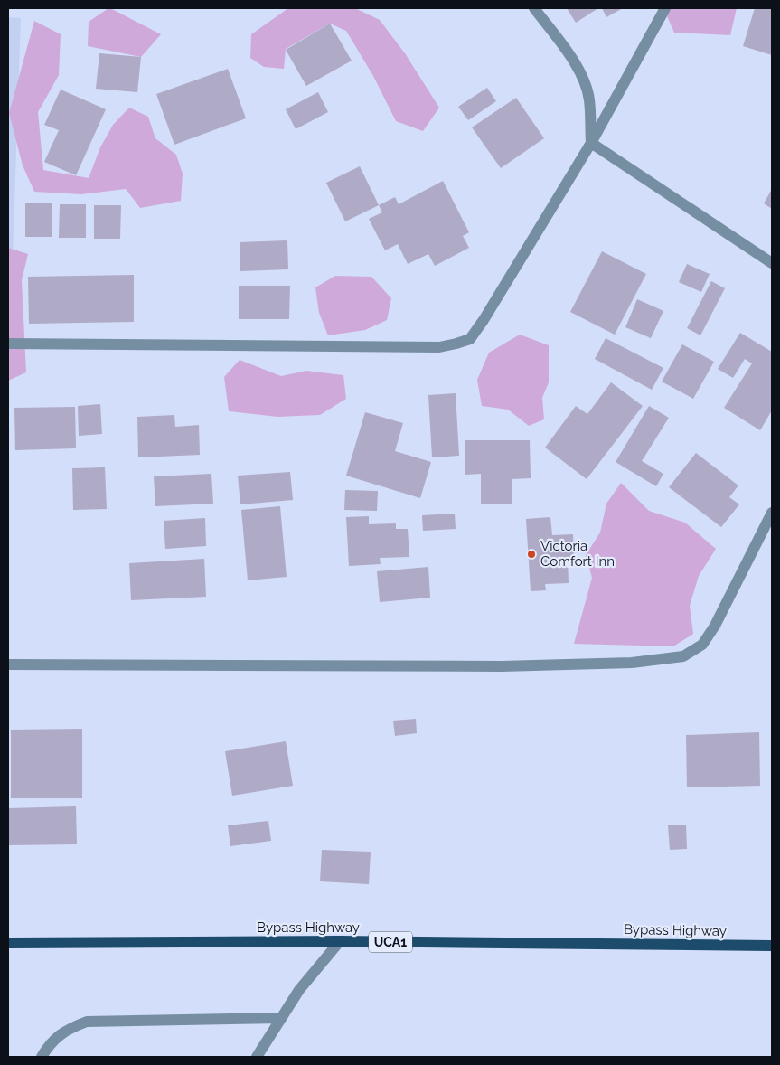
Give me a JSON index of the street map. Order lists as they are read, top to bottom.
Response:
{
  "streets": {
    "main road": ["Bypass Highway", "UCA1"]
  },
  "places": ["Victoria Comfort Inn"]
}
